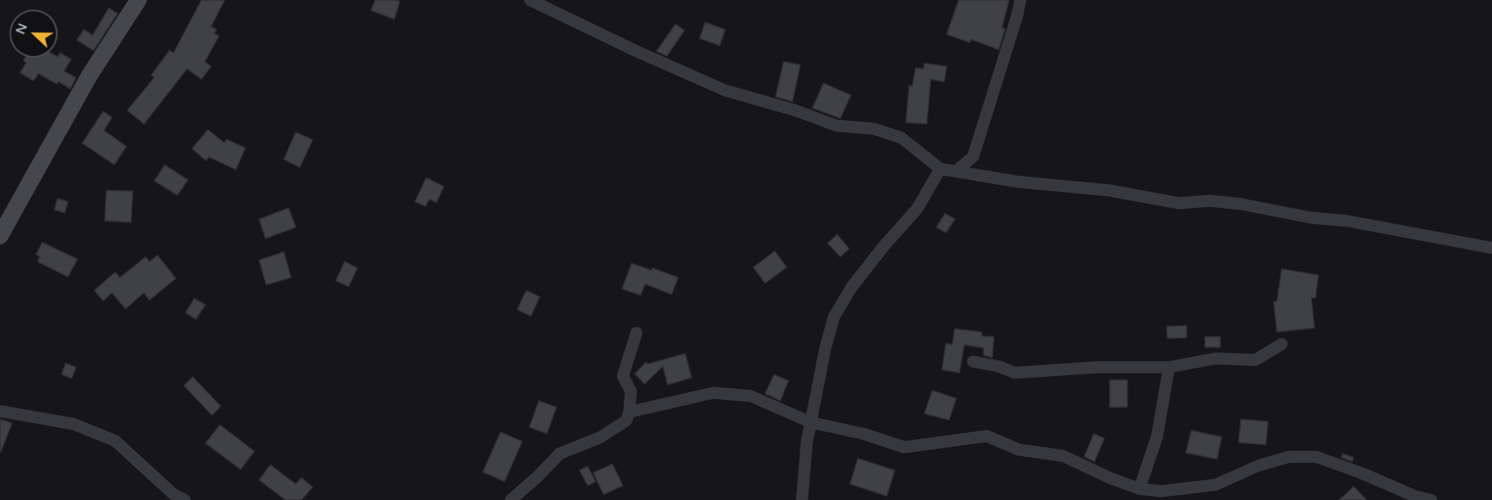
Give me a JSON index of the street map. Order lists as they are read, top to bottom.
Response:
{
  "north": "left"
}
